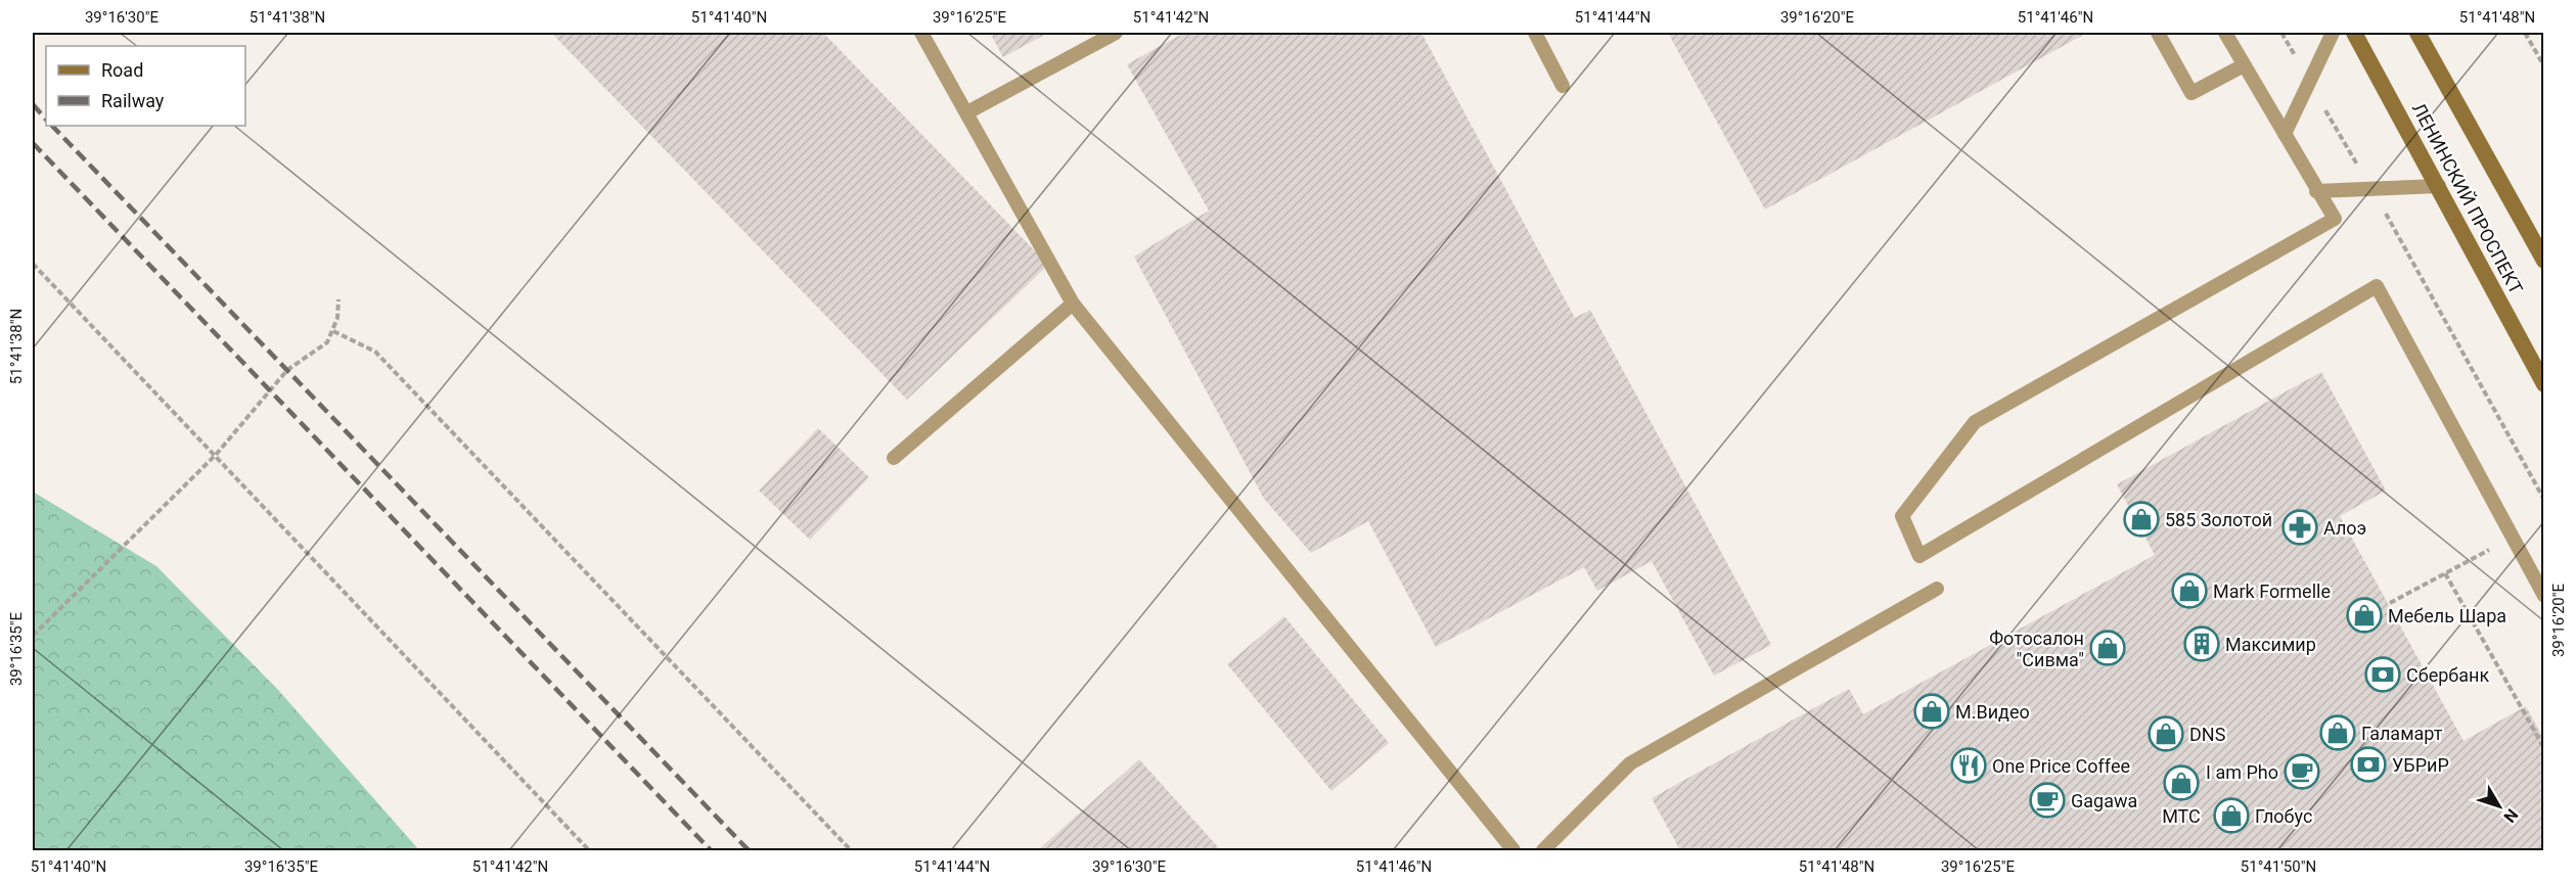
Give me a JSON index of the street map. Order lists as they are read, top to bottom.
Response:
{
  "streets": {
    "main road": ["ЛЕНИНСКИЙ ПРОСПЕКТ"]
  },
  "places": {
    "shop": [
      "585 Золотой",
      "Mark Formelle",
      "Мебель Шара",
      "Фотосалон \"Сивма\"",
      "М.Видео",
      "Галамарт",
      "DNS",
      "МТС",
      "Глобус"
    ],
    "pharmacy": ["Алоэ"],
    "building": ["Максимир"],
    "bank": ["Сбербанк", "УБРиР"],
    "restaurant": ["One Price Coffee"],
    "cafe": ["I am Pho", "Gagawa"]
  },
  "legend": ["Road", "Railway"],
  "north": "bottom right",
  "coordinates": [
    "39°16'30\"E",
    "51°41'38\"N",
    "51°41'40\"N",
    "39°16'25\"E",
    "51°41'42\"N",
    "51°41'44\"N",
    "39°16'20\"E",
    "51°41'46\"N",
    "51°41'48\"N",
    "39°16'35\"E",
    "51°41'50\"N"
  ]
}
